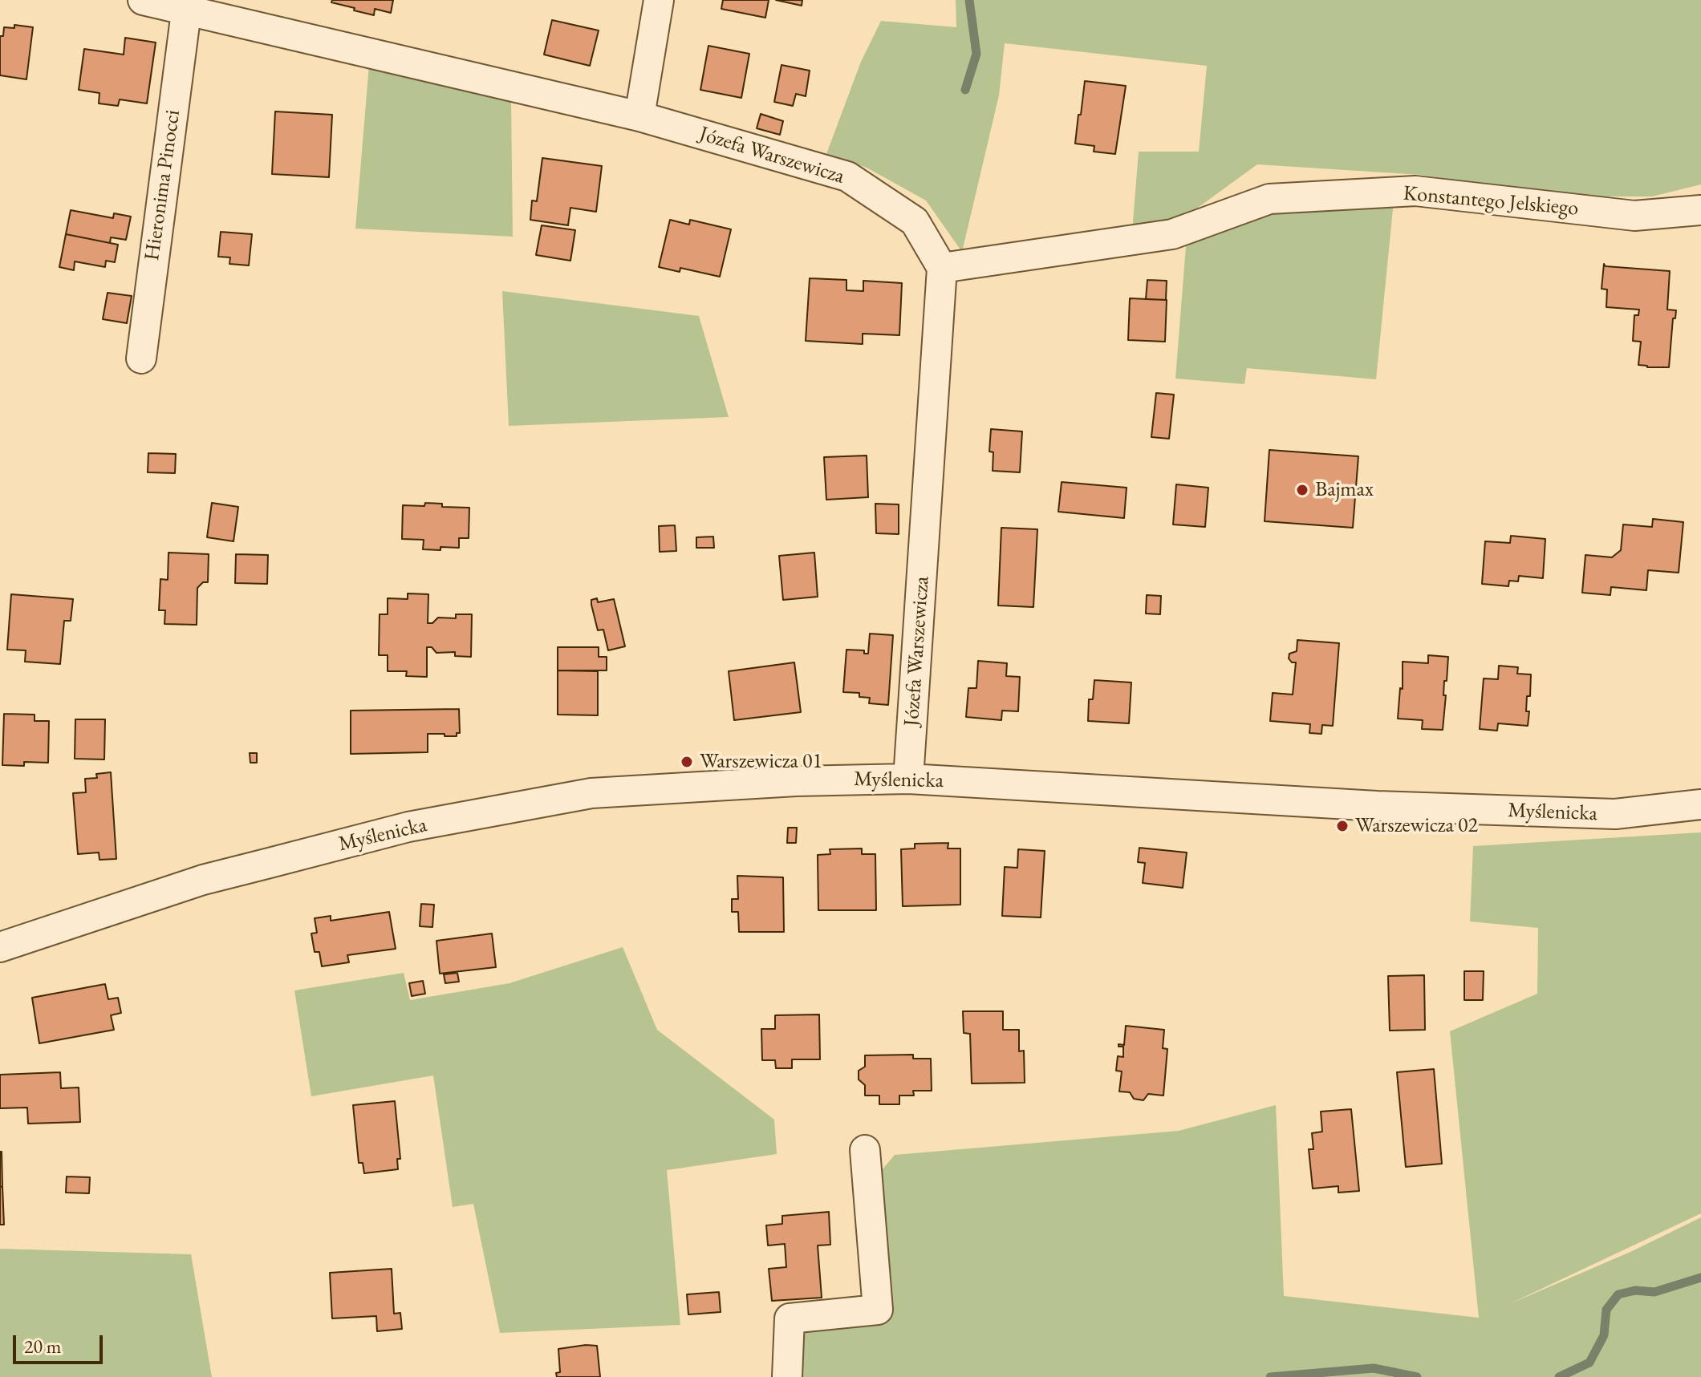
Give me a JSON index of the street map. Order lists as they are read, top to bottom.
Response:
{
  "streets": {
    "street": [
      "Józefa Warszewicza",
      "Hieronima Pinocci",
      "Konstantego Jelskiego",
      "Myślenicka"
    ]
  },
  "crossings": [
    ["Józefa Warszewicza", "Hieronima Pinocci"],
    ["Józefa Warszewicza", "Konstantego Jelskiego"],
    ["Józefa Warszewicza", "Myślenicka"]
  ],
  "places": ["Bajmax", "Warszewicza 01", "Warszewicza 02"],
  "scale_bar": "20 m"
}
